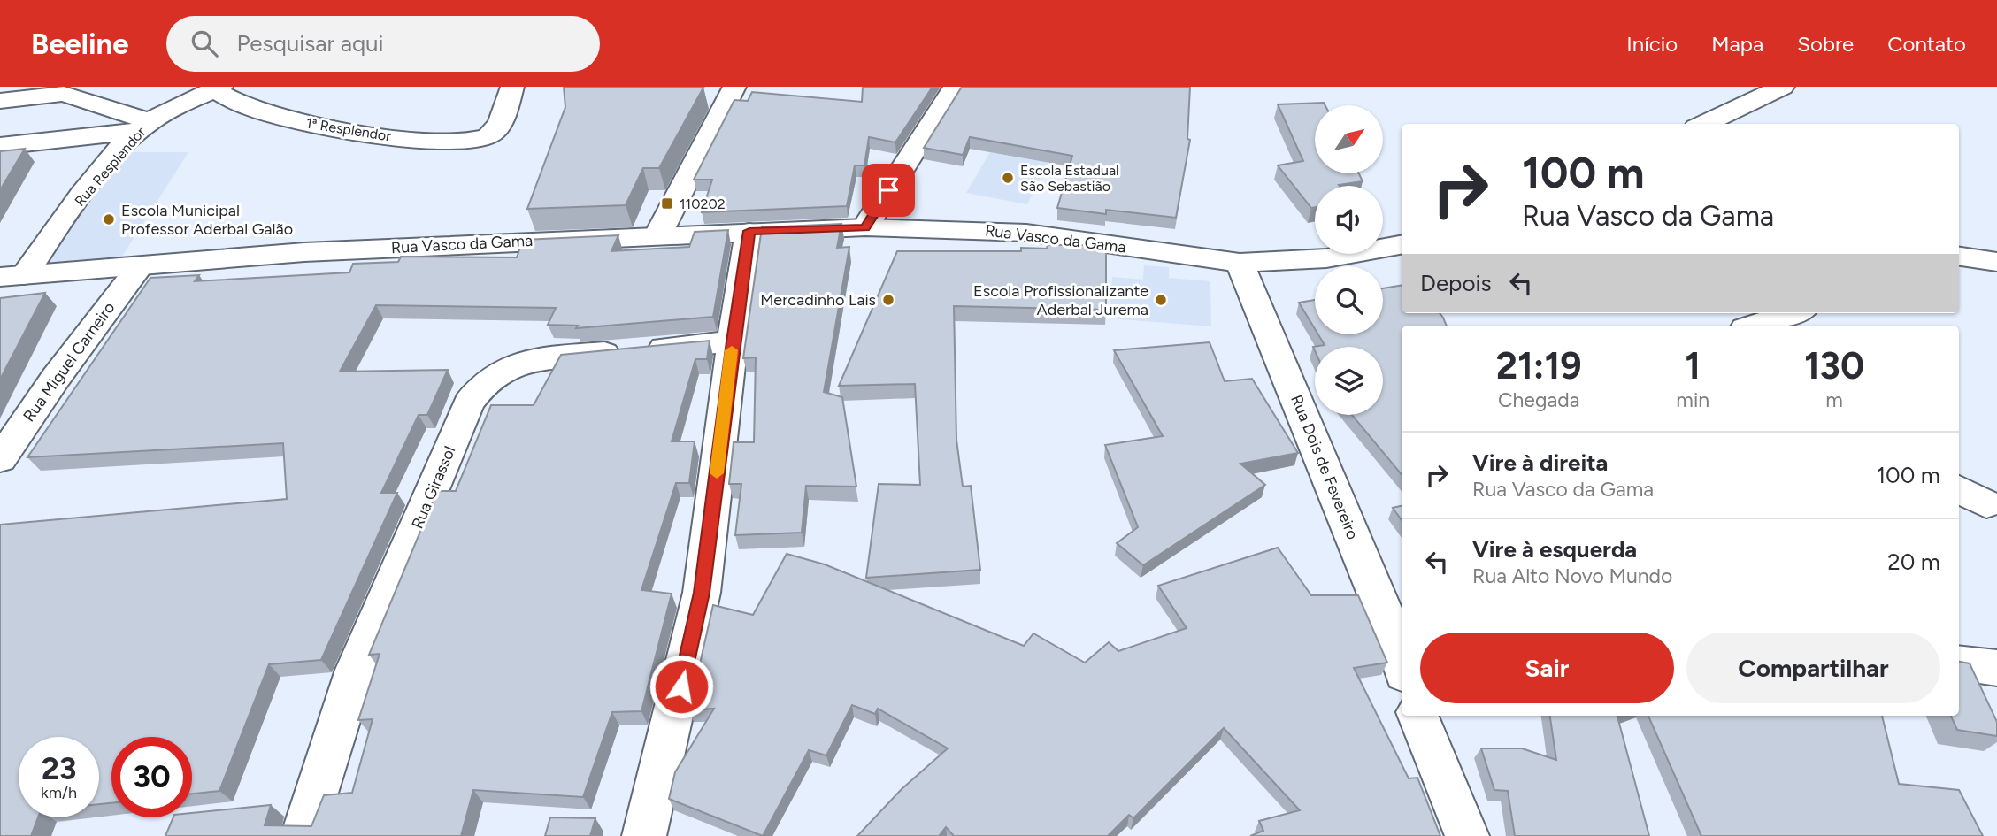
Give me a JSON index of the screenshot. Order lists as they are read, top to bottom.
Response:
{
  "streets": {
    "street": [
      "1ª Resplendor",
      "Rua Resplendor",
      "Rua Vasco da Gama",
      "Rua Miguel Carneiro",
      "Rua Dois de Fevereiro",
      "Rua Girassol"
    ]
  },
  "crossings": [
    ["1ª Resplendor", "Rua Resplendor"],
    ["Rua Resplendor", "Rua Vasco da Gama"],
    ["Rua Vasco da Gama", "Rua Miguel Carneiro"],
    ["Rua Vasco da Gama", "Rua Dois de Fevereiro"]
  ],
  "places": {
    "other": [
      "Escola Estadual São Sebastião",
      "Escola Municipal Professor Aderbal Galão",
      "Mercadinho Lais",
      "Escola Profissionalizante Aderbal Jurema"
    ],
    "transit": ["110202"]
  },
  "north": "top right",
  "page": {
    "header": "Beeline",
    "search": "Pesquisar aqui",
    "nav": [
      "Início",
      "Mapa",
      "Sobre",
      "Contato"
    ],
    "turn": ["100 m", "Rua Vasco da Gama"],
    "then": "Depois",
    "eta": [
      "21:19",
      "Chegada",
      "1",
      "min",
      "130",
      "m"
    ],
    "list": [
      {
        "name": "Vire à direita",
        "note": "Rua Vasco da Gama",
        "value": "100 m"
      },
      {
        "name": "Vire à esquerda",
        "note": "Rua Alto Novo Mundo",
        "value": "20 m"
      }
    ],
    "buttons": ["Sair", "Compartilhar"],
    "speed": "23 km/h",
    "limit": "30"
  }
}
